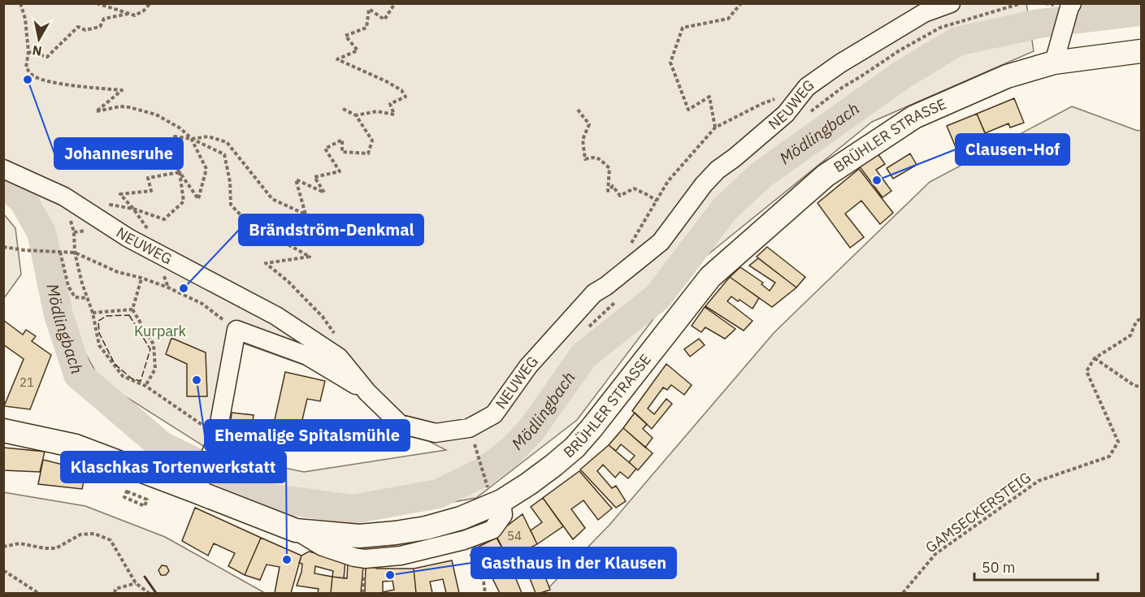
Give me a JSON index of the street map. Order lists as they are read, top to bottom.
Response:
{
  "streets": {
    "main road": ["BRÜHLER STRASSE"],
    "street": ["NEUWEG"],
    "path": ["GAMSECKERSTEIG"]
  },
  "water": ["Mödlingbach"],
  "parks": ["Kurpark"],
  "places": [
    "Johannesruhe",
    "Clausen-Hof",
    "Brändström-Denkmal",
    "Ehemalige Spitalsmühle",
    "Klaschkas Tortenwerkstatt",
    "Gasthaus in der Klausen"
  ],
  "house_numbers": ["21", "54"],
  "scale_bar": "50 m",
  "north": "bottom"
}
